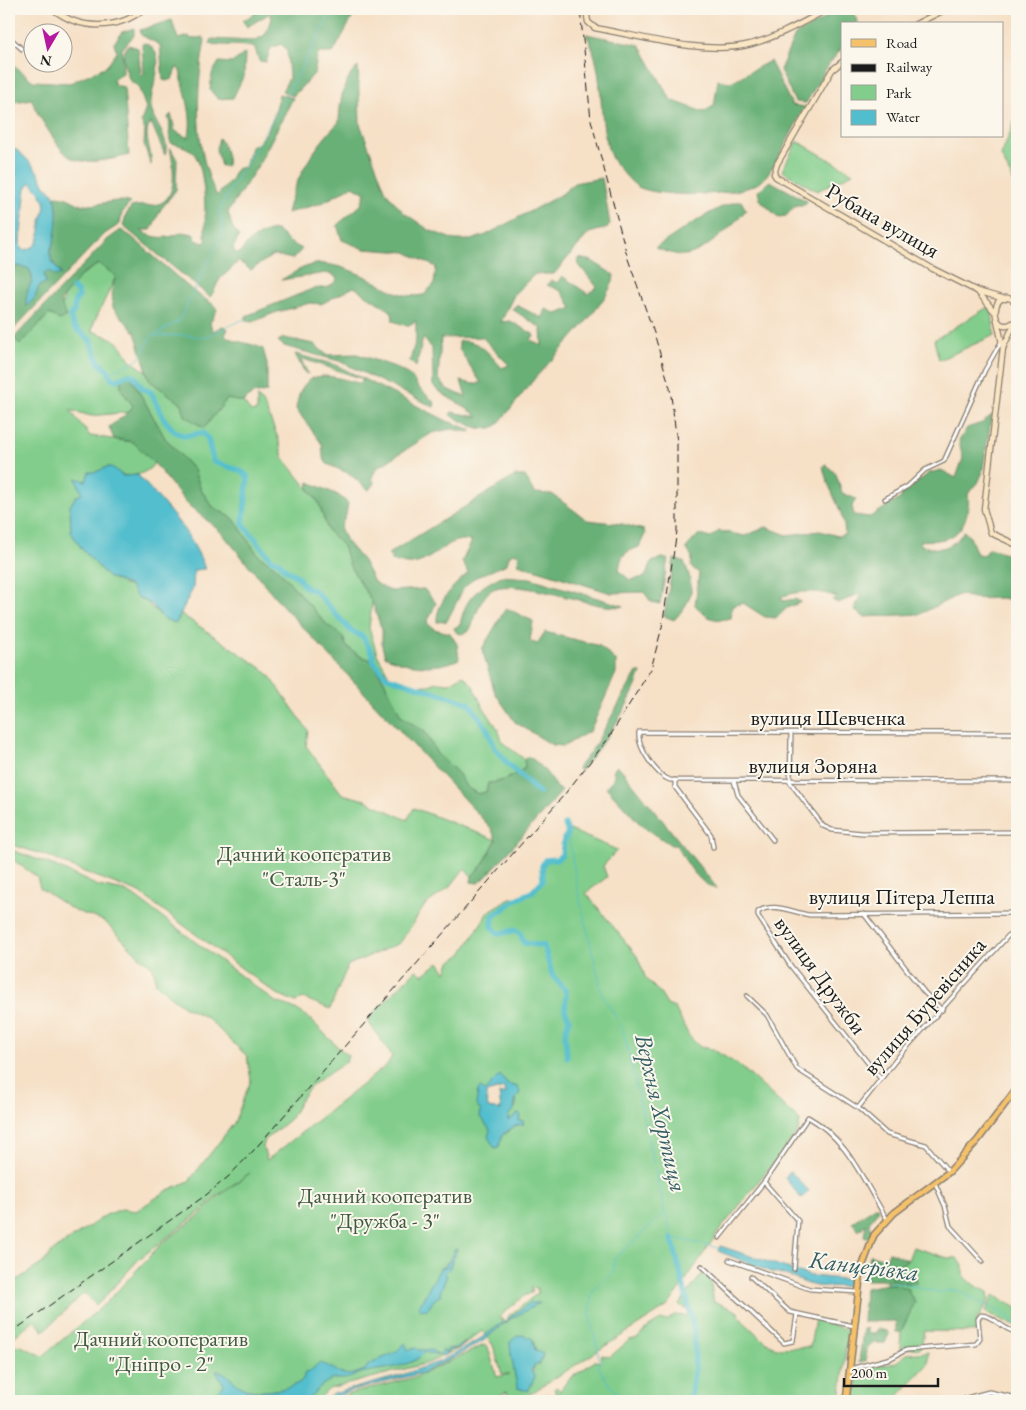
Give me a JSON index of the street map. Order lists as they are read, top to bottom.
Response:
{
  "streets": {
    "street": [
      "Рубана вулиця",
      "вулиця Шевченка",
      "вулиця Зоряна",
      "вулиця Пітера Леппа",
      "вулиця Дружби",
      "вулиця Буревісника"
    ]
  },
  "crossings": [
    ["вулиця Шевченка", "вулиця Зоряна"],
    ["вулиця Пітера Леппа", "вулиця Дружби"],
    ["вулиця Дружби", "вулиця Буревісника"]
  ],
  "water": ["Верхня Хортиця", "Канцерівка"],
  "parks": ["Дачний кооператив \"Сталь-3\"", "Дачний кооператив \"Дружба - 3\"", "Дачний кооператив \"Дніпро - 2\""],
  "legend": [
    "Road",
    "Railway",
    "Park",
    "Water"
  ],
  "scale_bar": "200 m",
  "north": "bottom"
}
